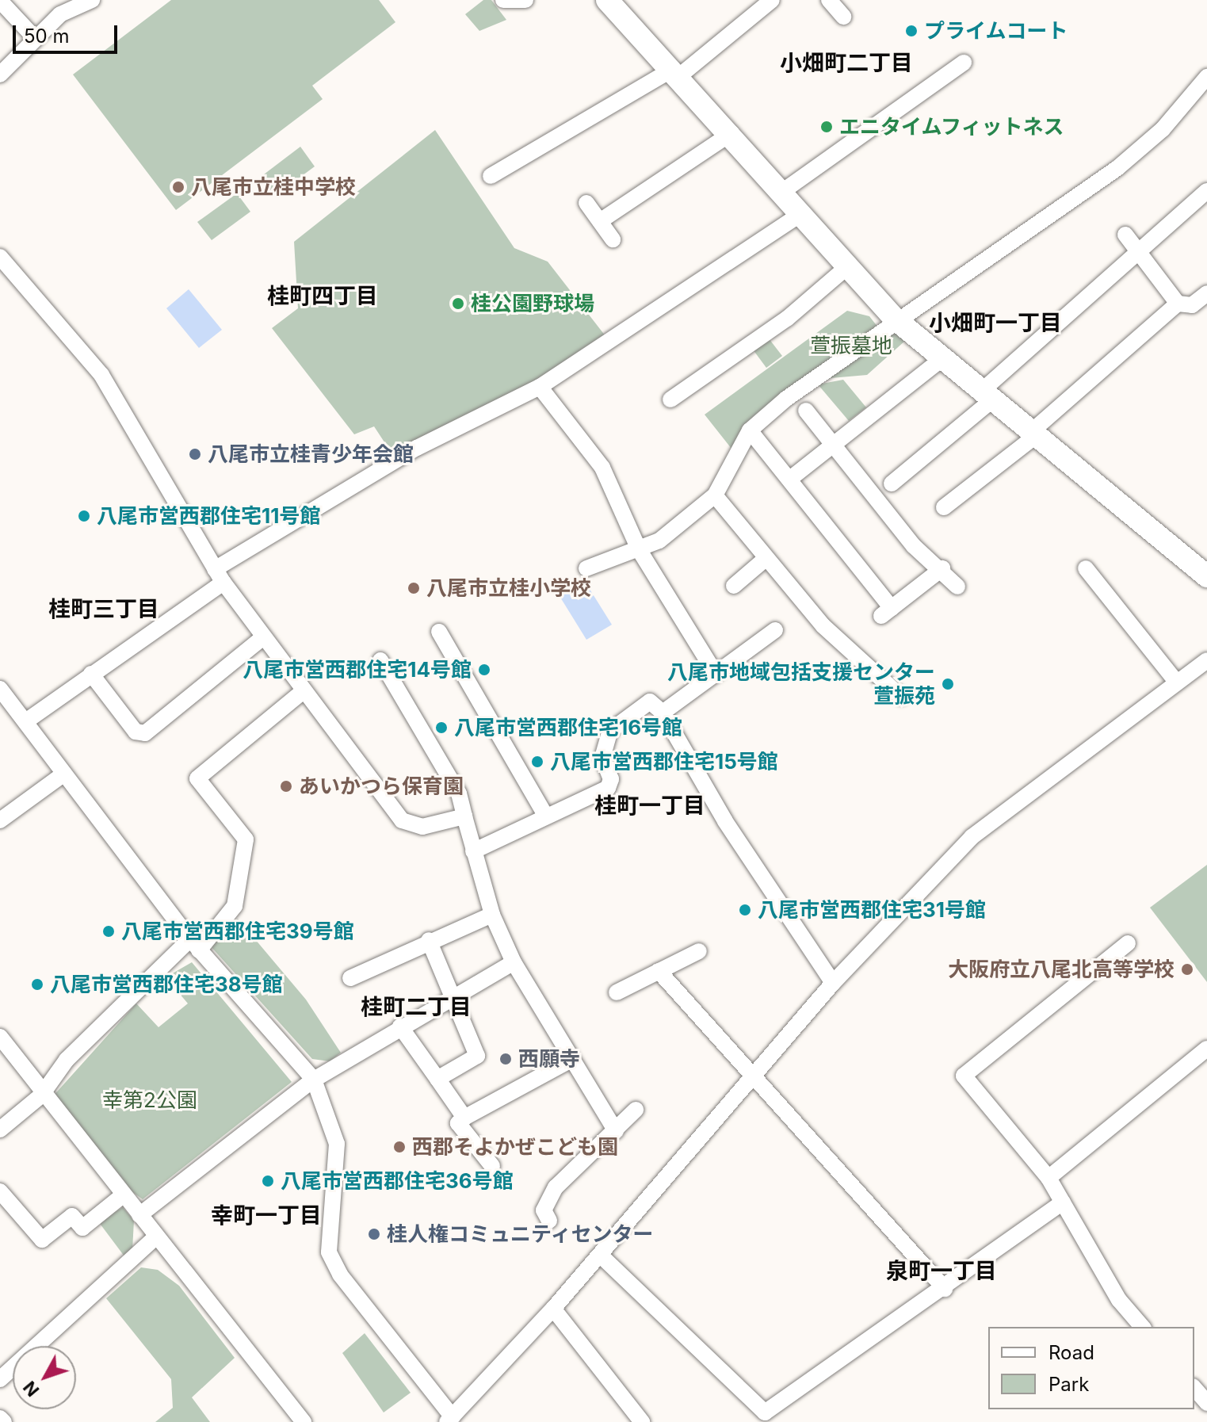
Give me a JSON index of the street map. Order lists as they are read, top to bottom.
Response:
{
  "districts": [
    "小畑町二丁目",
    "桂町四丁目",
    "小畑町一丁目",
    "桂町三丁目",
    "桂町一丁目",
    "桂町二丁目",
    "幸町一丁目",
    "泉町一丁目"
  ],
  "parks": ["萱振墓地", "幸第2公園"],
  "places": [
    "プライムコート",
    "エニタイムフィットネス",
    "八尾市立桂中学校",
    "桂公園野球場",
    "八尾市立桂青少年会館",
    "八尾市営西郡住宅11号館",
    "八尾市立桂小学校",
    "八尾市営西郡住宅14号館",
    "八尾市地域包括支援センター 萱振苑",
    "八尾市営西郡住宅16号館",
    "八尾市営西郡住宅15号館",
    "あいかつら保育園",
    "八尾市営西郡住宅31号館",
    "八尾市営西郡住宅39号館",
    "大阪府立八尾北高等学校",
    "八尾市営西郡住宅38号館",
    "西願寺",
    "西郡そよかぜこども園",
    "八尾市営西郡住宅36号館",
    "桂人権コミュニティセンター"
  ],
  "legend": ["Road", "Park"],
  "scale_bar": "50 m",
  "north": "bottom left"
}
